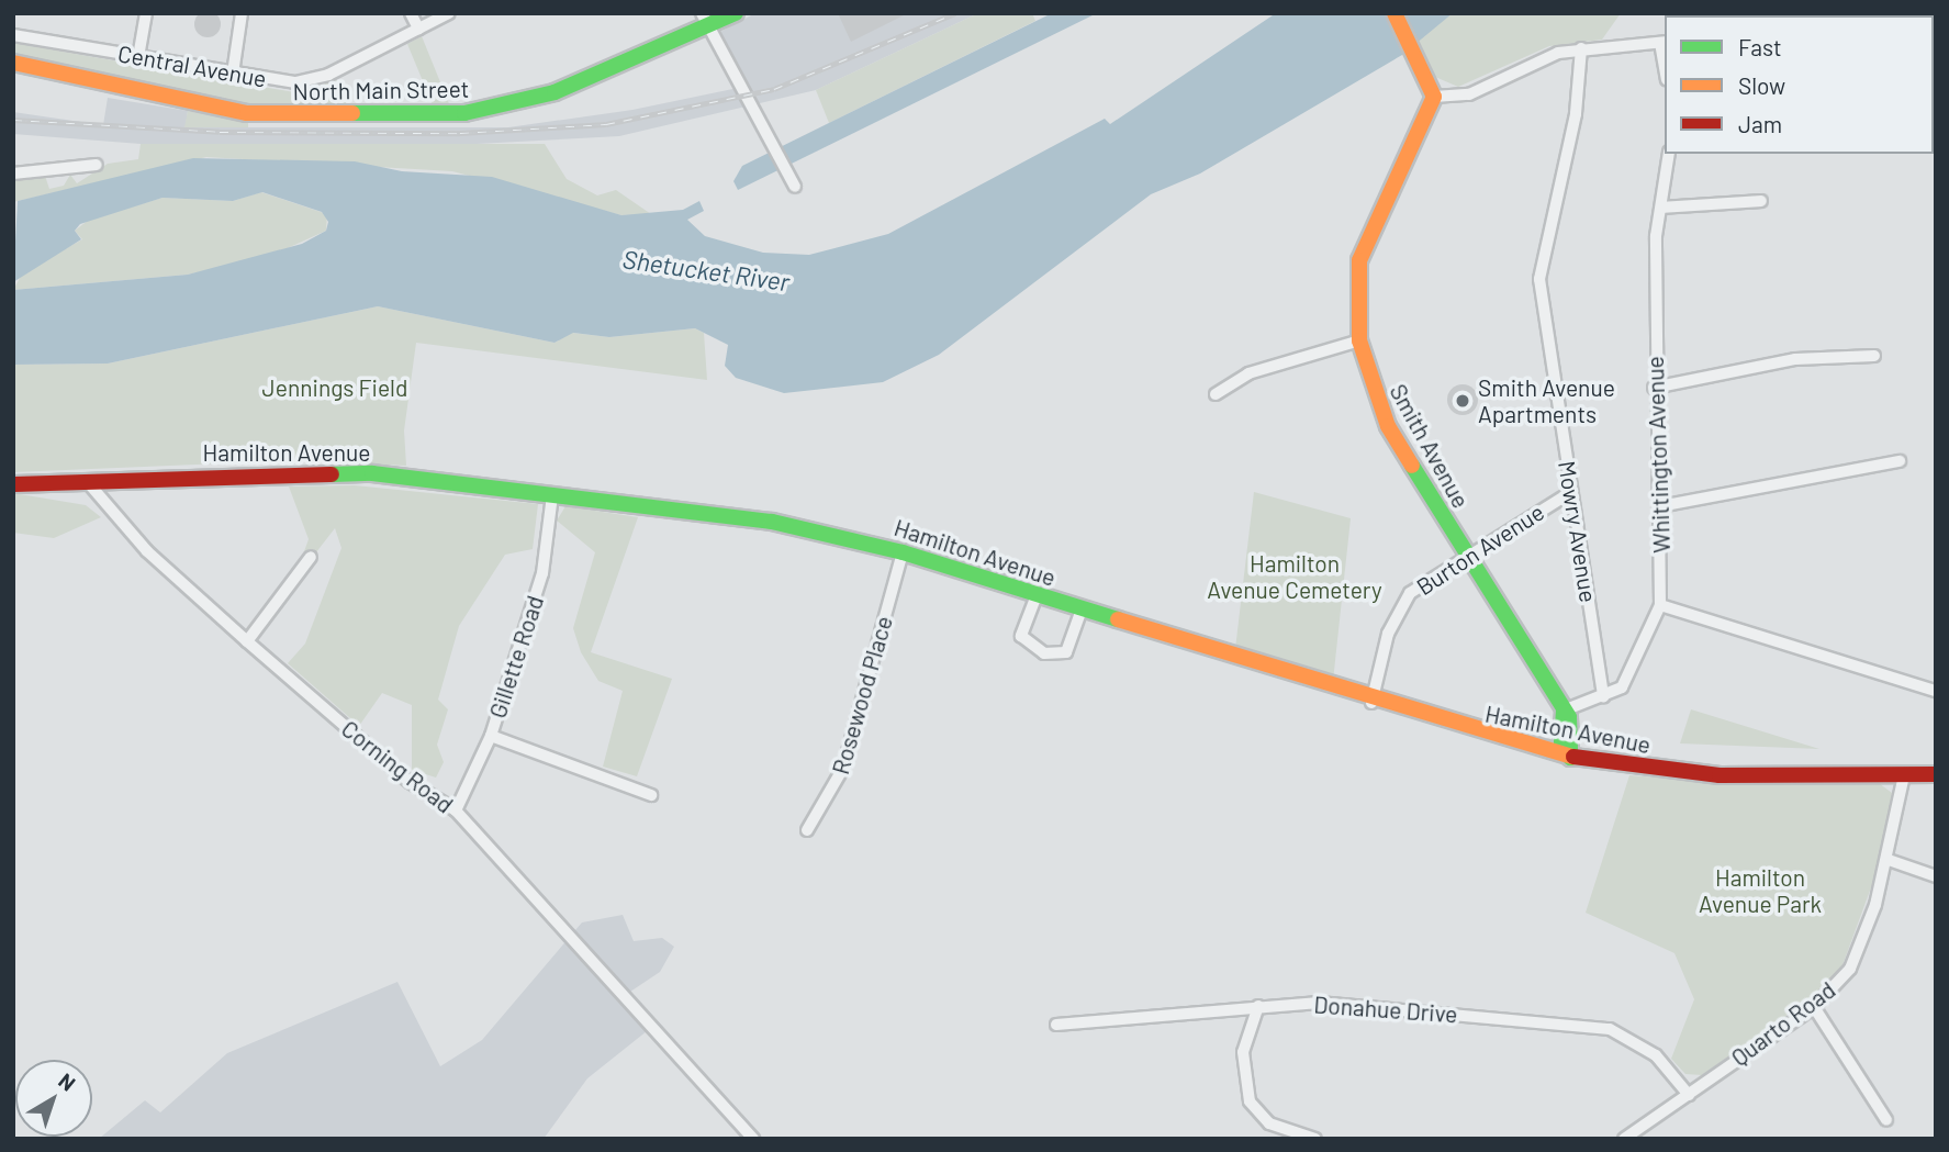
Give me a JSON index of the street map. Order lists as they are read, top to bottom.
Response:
{
  "streets": {
    "main road": ["North Main Street", "Smith Avenue", "Hamilton Avenue"],
    "street": [
      "Central Avenue",
      "Whittington Avenue",
      "Mowry Avenue",
      "Burton Avenue",
      "Gillette Road",
      "Rosewood Place",
      "Corning Road",
      "Donahue Drive",
      "Quarto Road"
    ]
  },
  "crossings": [
    ["Smith Avenue", "Hamilton Avenue"],
    ["Smith Avenue", "Whittington Avenue"],
    ["Smith Avenue", "Burton Avenue"],
    ["Hamilton Avenue", "Burton Avenue"],
    ["Hamilton Avenue", "Gillette Road"],
    ["Hamilton Avenue", "Rosewood Place"],
    ["Hamilton Avenue", "Corning Road"],
    ["Hamilton Avenue", "Quarto Road"],
    ["Whittington Avenue", "Mowry Avenue"],
    ["Mowry Avenue", "Burton Avenue"],
    ["Gillette Road", "Corning Road"],
    ["Donahue Drive", "Quarto Road"]
  ],
  "water": ["Shetucket River"],
  "parks": ["Jennings Field", "Hamilton Avenue Cemetery", "Hamilton Avenue Park"],
  "places": ["Smith Avenue Apartments"],
  "legend": ["Fast", "Slow", "Jam"],
  "north": "top right"
}
